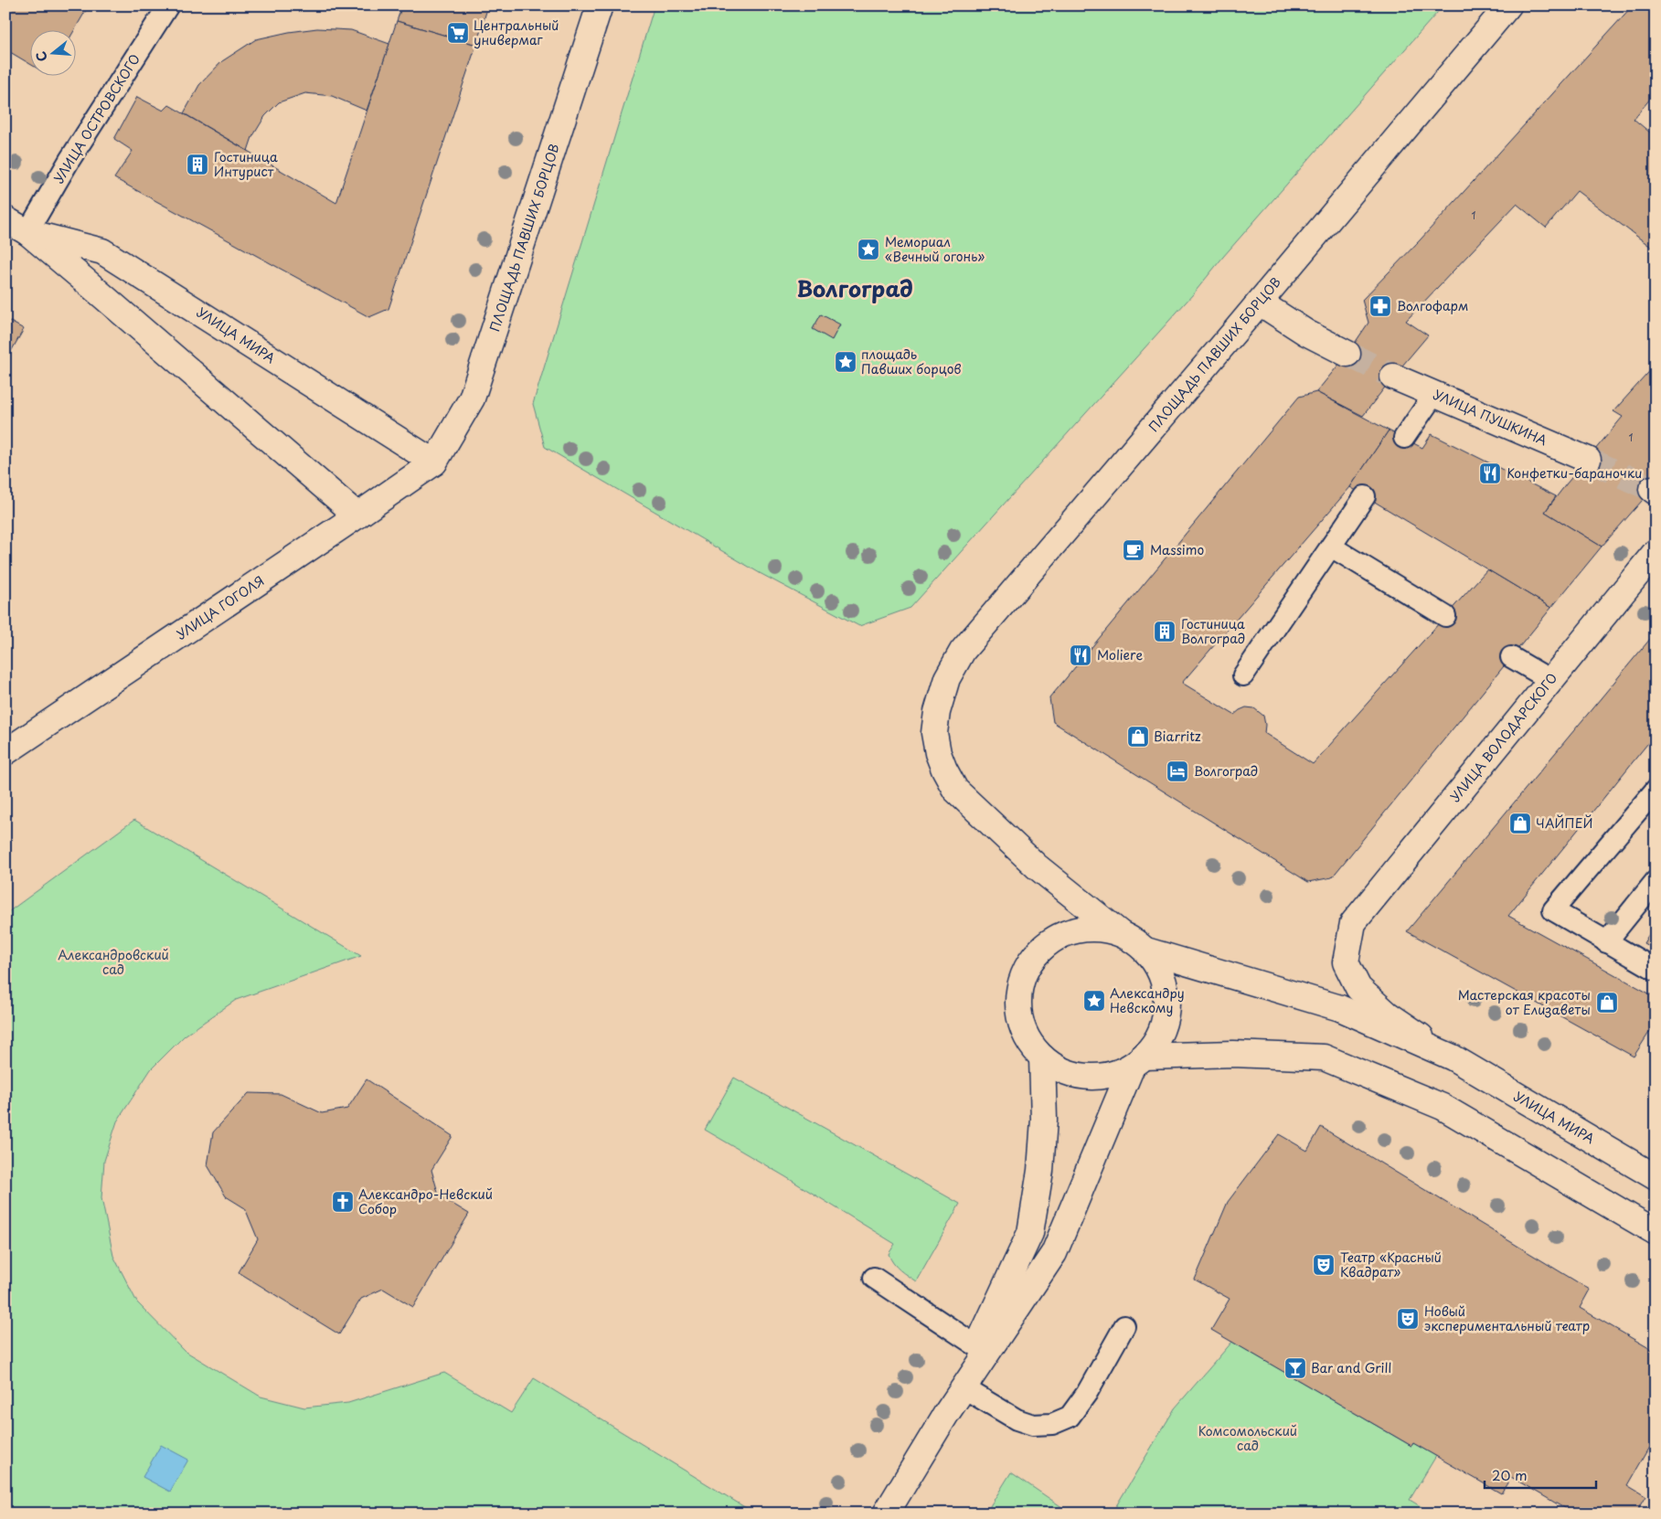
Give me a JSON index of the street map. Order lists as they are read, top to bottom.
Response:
{
  "streets": {
    "street": [
      "ПЛОЩАДЬ ПАВШИХ БОРЦОВ",
      "УЛИЦА МИРА",
      "УЛИЦА ПУШКИНА",
      "УЛИЦА ГОГОЛЯ",
      "УЛИЦА ВОЛОДАРСКОГО"
    ],
    "lane": ["УЛИЦА ОСТРОВСКОГО"]
  },
  "crossings": [
    ["УЛИЦА ОСТРОВСКОГО", "УЛИЦА МИРА"],
    ["ПЛОЩАДЬ ПАВШИХ БОРЦОВ", "УЛИЦА МИРА"],
    ["ПЛОЩАДЬ ПАВШИХ БОРЦОВ", "УЛИЦА ГОГОЛЯ"],
    ["УЛИЦА МИРА", "УЛИЦА ГОГОЛЯ"],
    ["УЛИЦА МИРА", "УЛИЦА ВОЛОДАРСКОГО"]
  ],
  "districts": ["Волгоград"],
  "parks": ["Александровский сад", "Комсомольский сад"],
  "places": {
    "supermarket": ["Центральный универмаг"],
    "building": ["Гостиница Интурист", "Гостиница Волгоград"],
    "place": ["Мемориал «Вечный огонь»", "площадь Павших борцов", "Александру Невскому"],
    "pharmacy": ["Волгофарм"],
    "restaurant": ["Конфетки-бараночки", "Moliere"],
    "cafe": ["Massimo"],
    "shop": ["Biarritz", "ЧАЙПЕЙ", "Мастерская красоты от Елизаветы"],
    "hotel": ["Волгоград"],
    "church": ["Александро-Невский Собор"],
    "theatre": ["Театр «Красный Квадрат»", "Новый экспериментальный театр"],
    "bar": ["Bar and Grill"]
  },
  "house_numbers": ["1", "1"],
  "scale_bar": "20 m",
  "north": "left"
}
